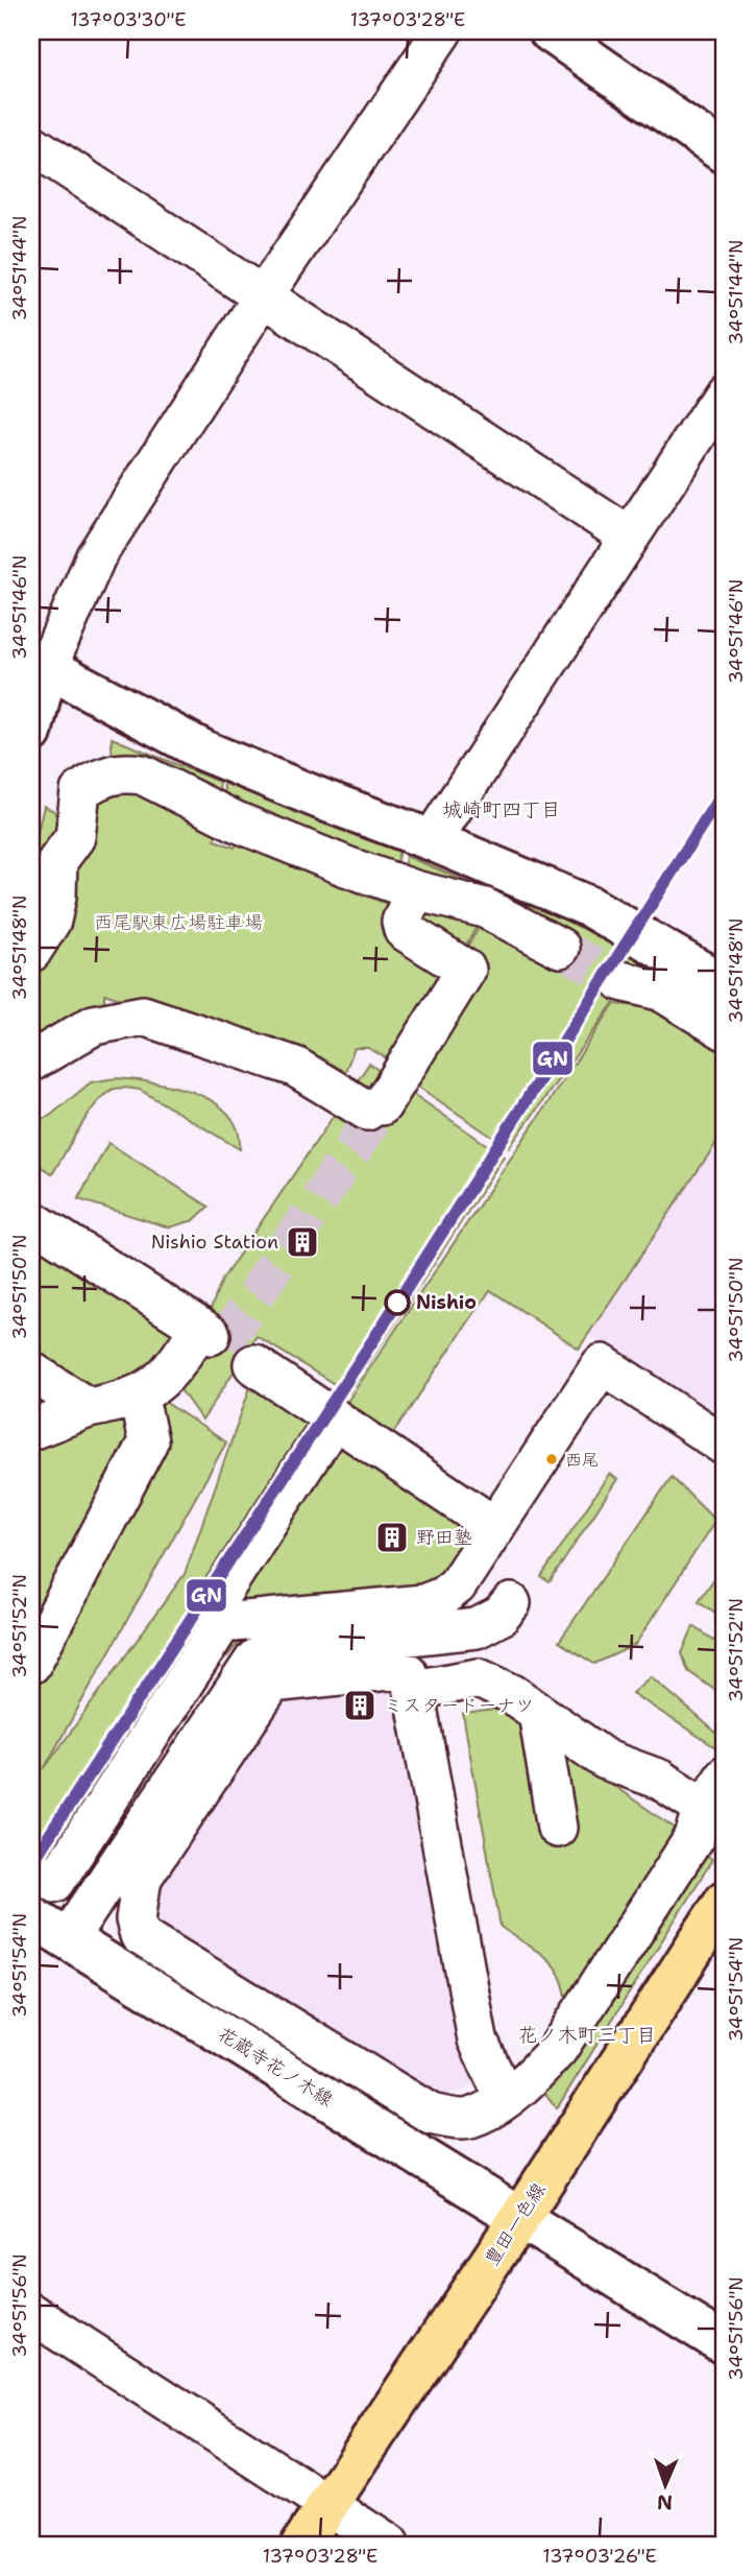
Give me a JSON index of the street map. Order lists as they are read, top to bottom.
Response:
{
  "streets": {
    "main road": ["豊田一色線"],
    "street": ["花蔵寺花ノ木線"]
  },
  "crossings": [
    ["花蔵寺花ノ木線", "豊田一色線"]
  ],
  "districts": ["城崎町四丁目", "花ノ木町三丁目"],
  "parks": ["西尾駅東広場駐車場"],
  "places": {
    "building": ["Nishio Station", "野田塾", "ミスタードーナツ"],
    "other": ["Nishio", "西尾"]
  },
  "lines": ["transit line GN"],
  "north": "bottom",
  "coordinates": [
    "137°03'30\"E",
    "137°03'28\"E",
    "34°51'44\"N",
    "34°51'46\"N",
    "34°51'48\"N",
    "34°51'50\"N",
    "34°51'52\"N",
    "34°51'54\"N",
    "34°51'56\"N",
    "137°03'26\"E"
  ]
}
